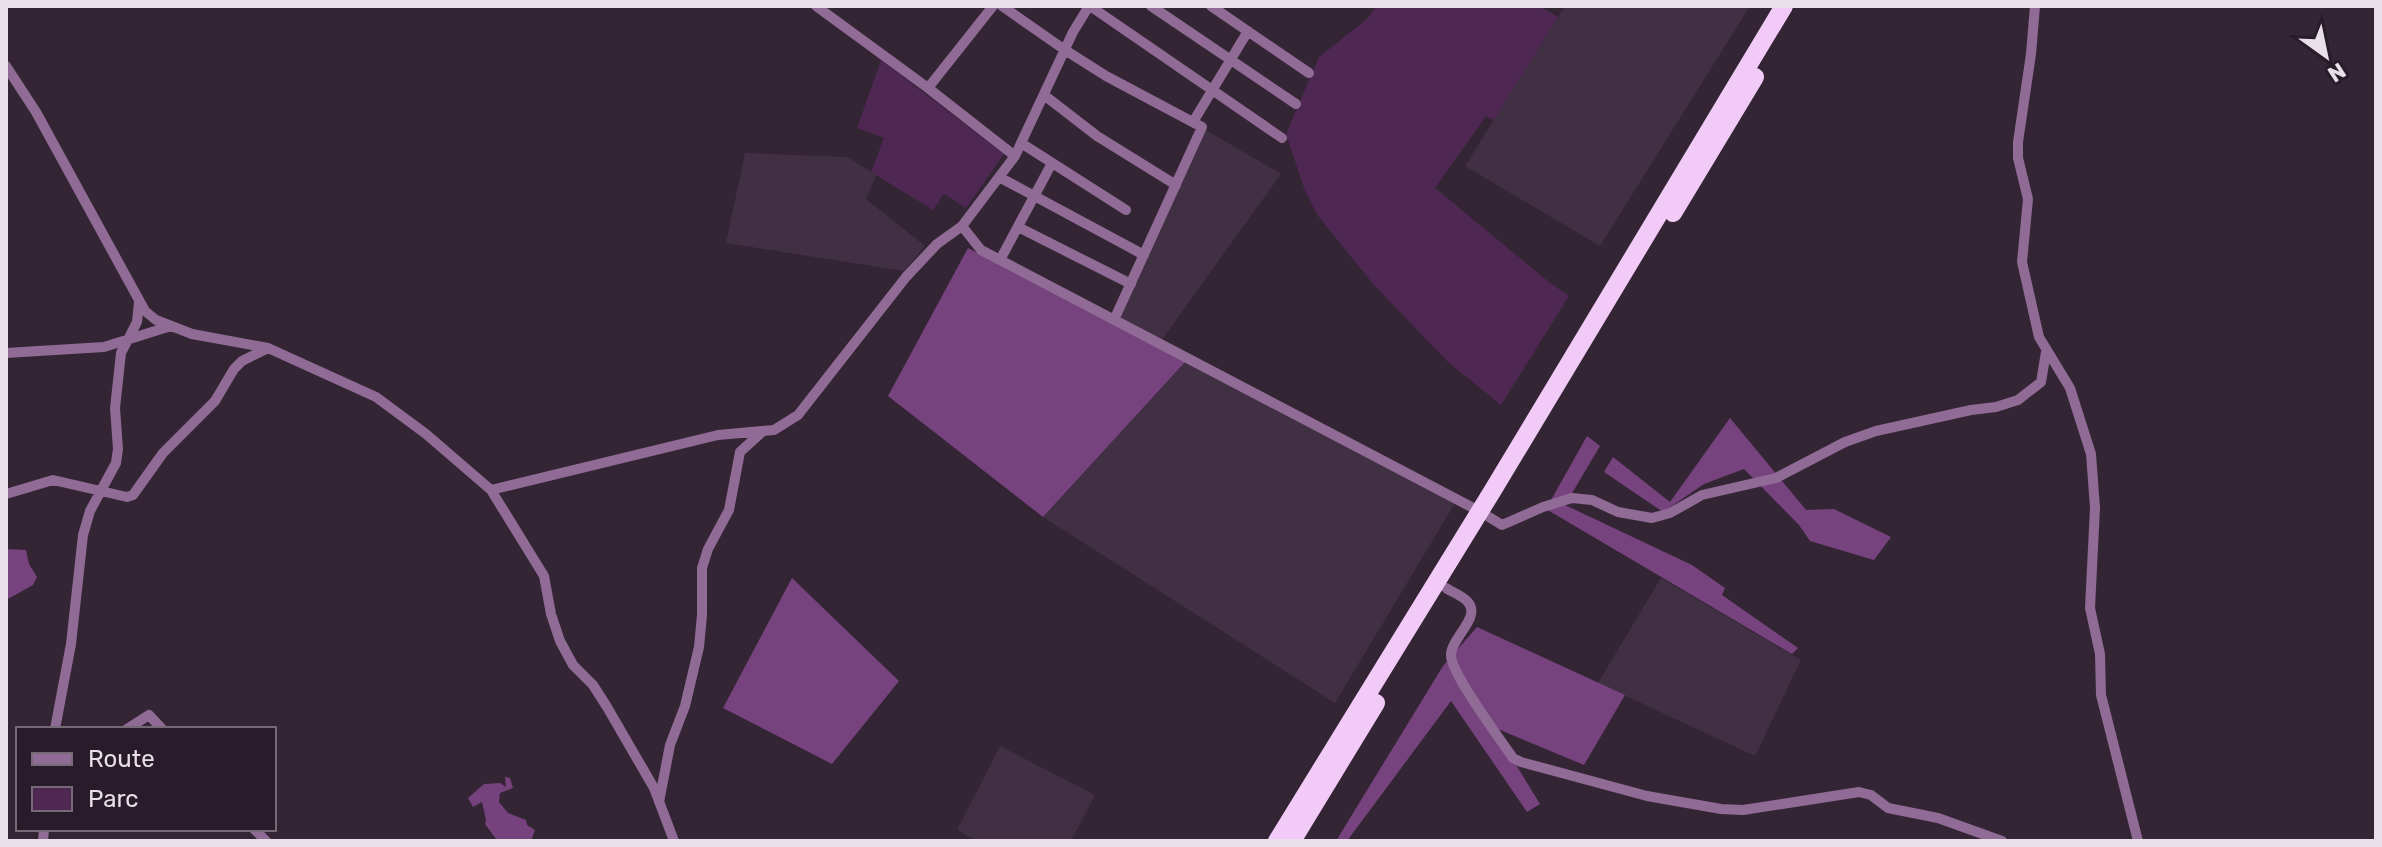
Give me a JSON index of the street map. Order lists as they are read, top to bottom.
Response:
{
  "legend": ["Route", "Parc"],
  "north": "bottom right"
}
